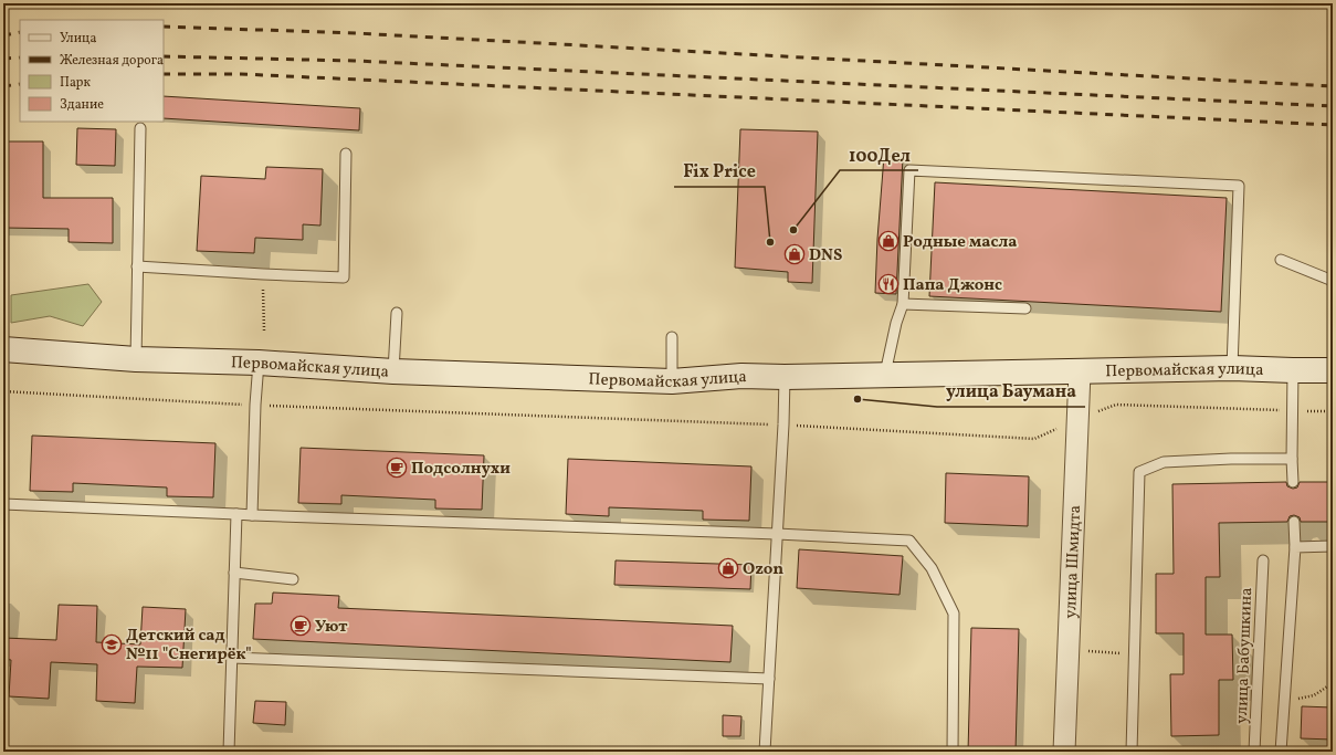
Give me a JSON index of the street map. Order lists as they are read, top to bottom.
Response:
{
  "streets": {
    "main road": ["Первомайская улица"],
    "street": ["улица Шмидта"],
    "lane": ["улица Бабушкина"]
  },
  "crossings": [
    ["Первомайская улица", "улица Шмидта"]
  ],
  "places": {
    "other": ["100Дел", "Fix Price", "улица Баумана"],
    "shop": ["Родные масла", "DNS", "Ozon"],
    "restaurant": ["Папа Джонс"],
    "cafe": ["Подсолнухи", "Уют"],
    "school or university": ["Детский сад №11 \"Снегирёк\""]
  },
  "legend": [
    "Улица",
    "Железная дорога",
    "Парк",
    "Здание"
  ]
}
